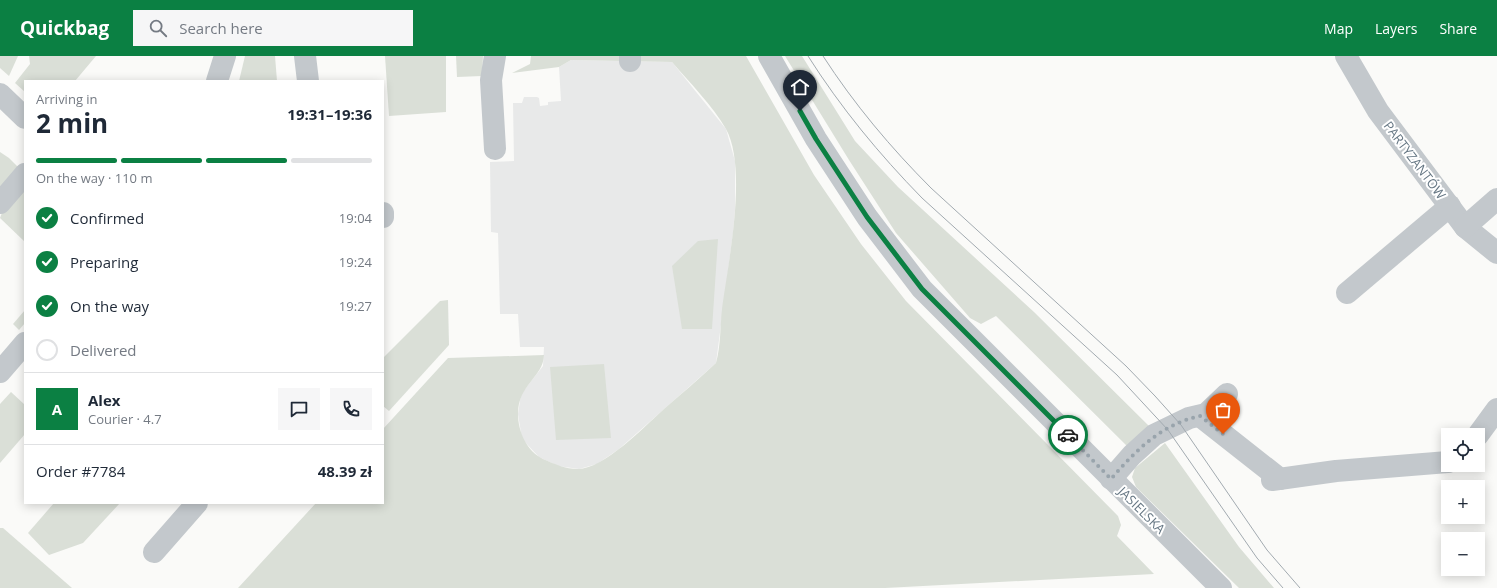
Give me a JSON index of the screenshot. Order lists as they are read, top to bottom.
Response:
{
  "streets": {
    "street": ["PARTYZANTÓW", "JASIELSKA"]
  },
  "page": {
    "header": "Quickbag",
    "search": "Search here",
    "nav": ["Map", "Layers", "Share"],
    "heading": ["2 min", "Arriving in", "19:31–19:36"],
    "panel": [
      "Alex",
      "Courier · 4.7",
      "Order #7784",
      "48.39 zł"
    ],
    "bar": "On the way · 110 m",
    "list": [
      ["Confirmed", "19:04"],
      ["Preparing", "19:24"],
      ["On the way", "19:27"],
      "Delivered"
    ],
    "round": "A",
    "map_buttons": ["+", "−"]
  }
}
